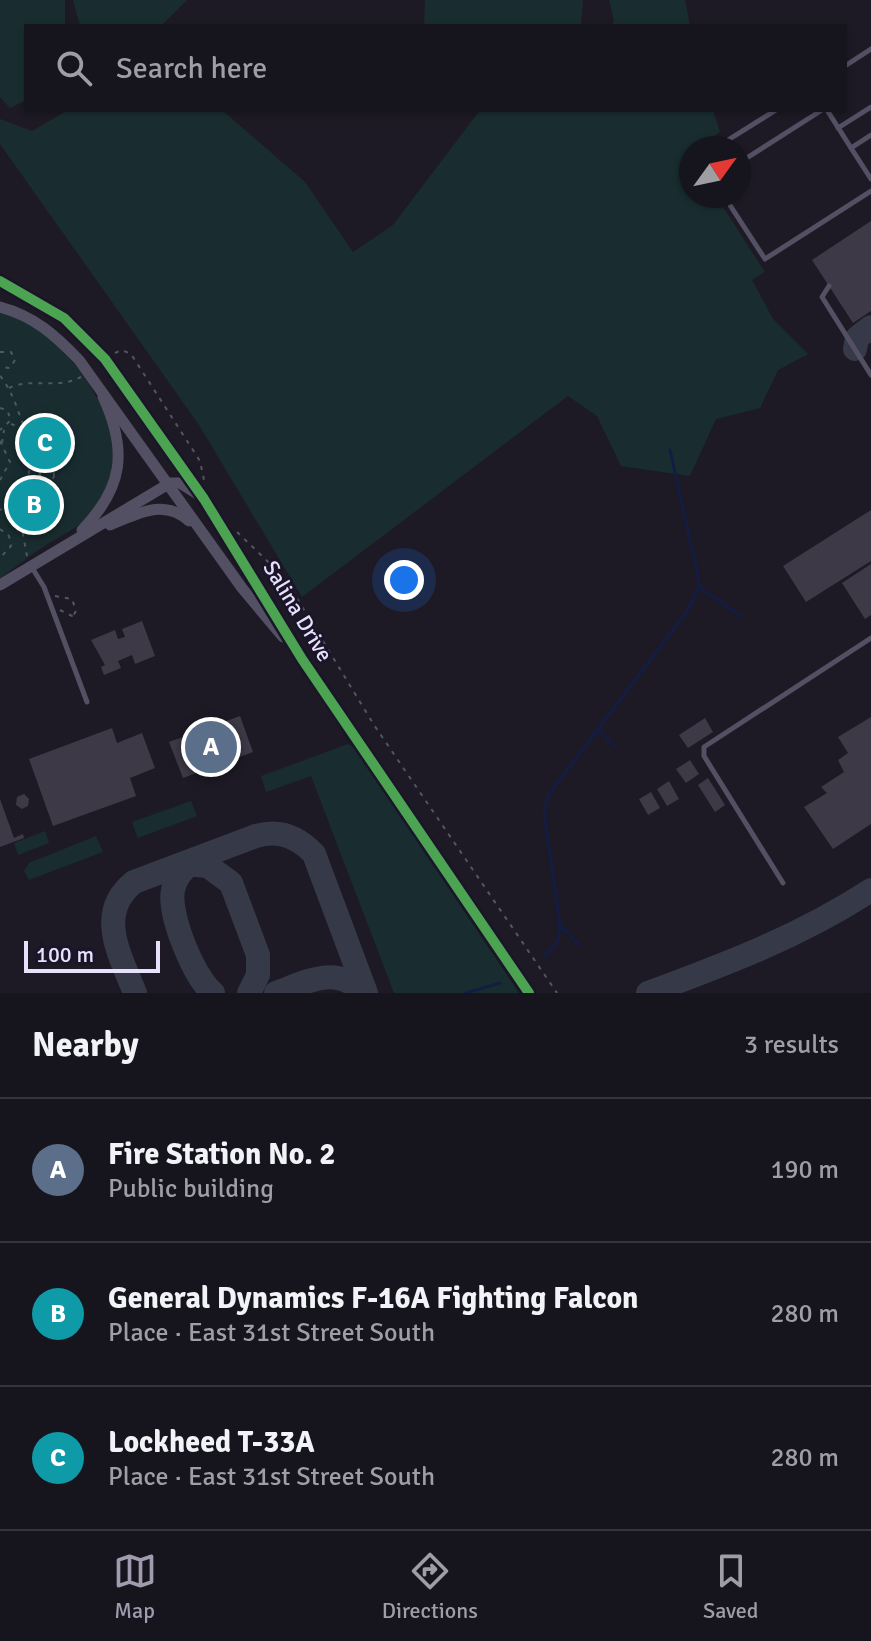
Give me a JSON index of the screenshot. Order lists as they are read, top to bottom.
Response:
{
  "streets": {
    "street": ["Salina Drive"]
  },
  "scale_bar": "100 m",
  "north": "top right",
  "page": {
    "search": "Search here",
    "pins": ["C", "B", "A"],
    "scale": "100 m",
    "heading": ["Nearby", "3 results"],
    "list": [
      {
        "mark": "A",
        "name": "Fire Station No. 2",
        "note": "Public building",
        "value": "190 m"
      },
      {
        "mark": "B",
        "name": "General Dynamics F-16A Fighting Falcon",
        "note": "Place · East 31st Street South",
        "value": "280 m"
      },
      {
        "mark": "C",
        "name": "Lockheed T-33A",
        "note": "Place · East 31st Street South",
        "value": "280 m"
      }
    ],
    "nav": ["Map", "Directions", "Saved"]
  }
}
